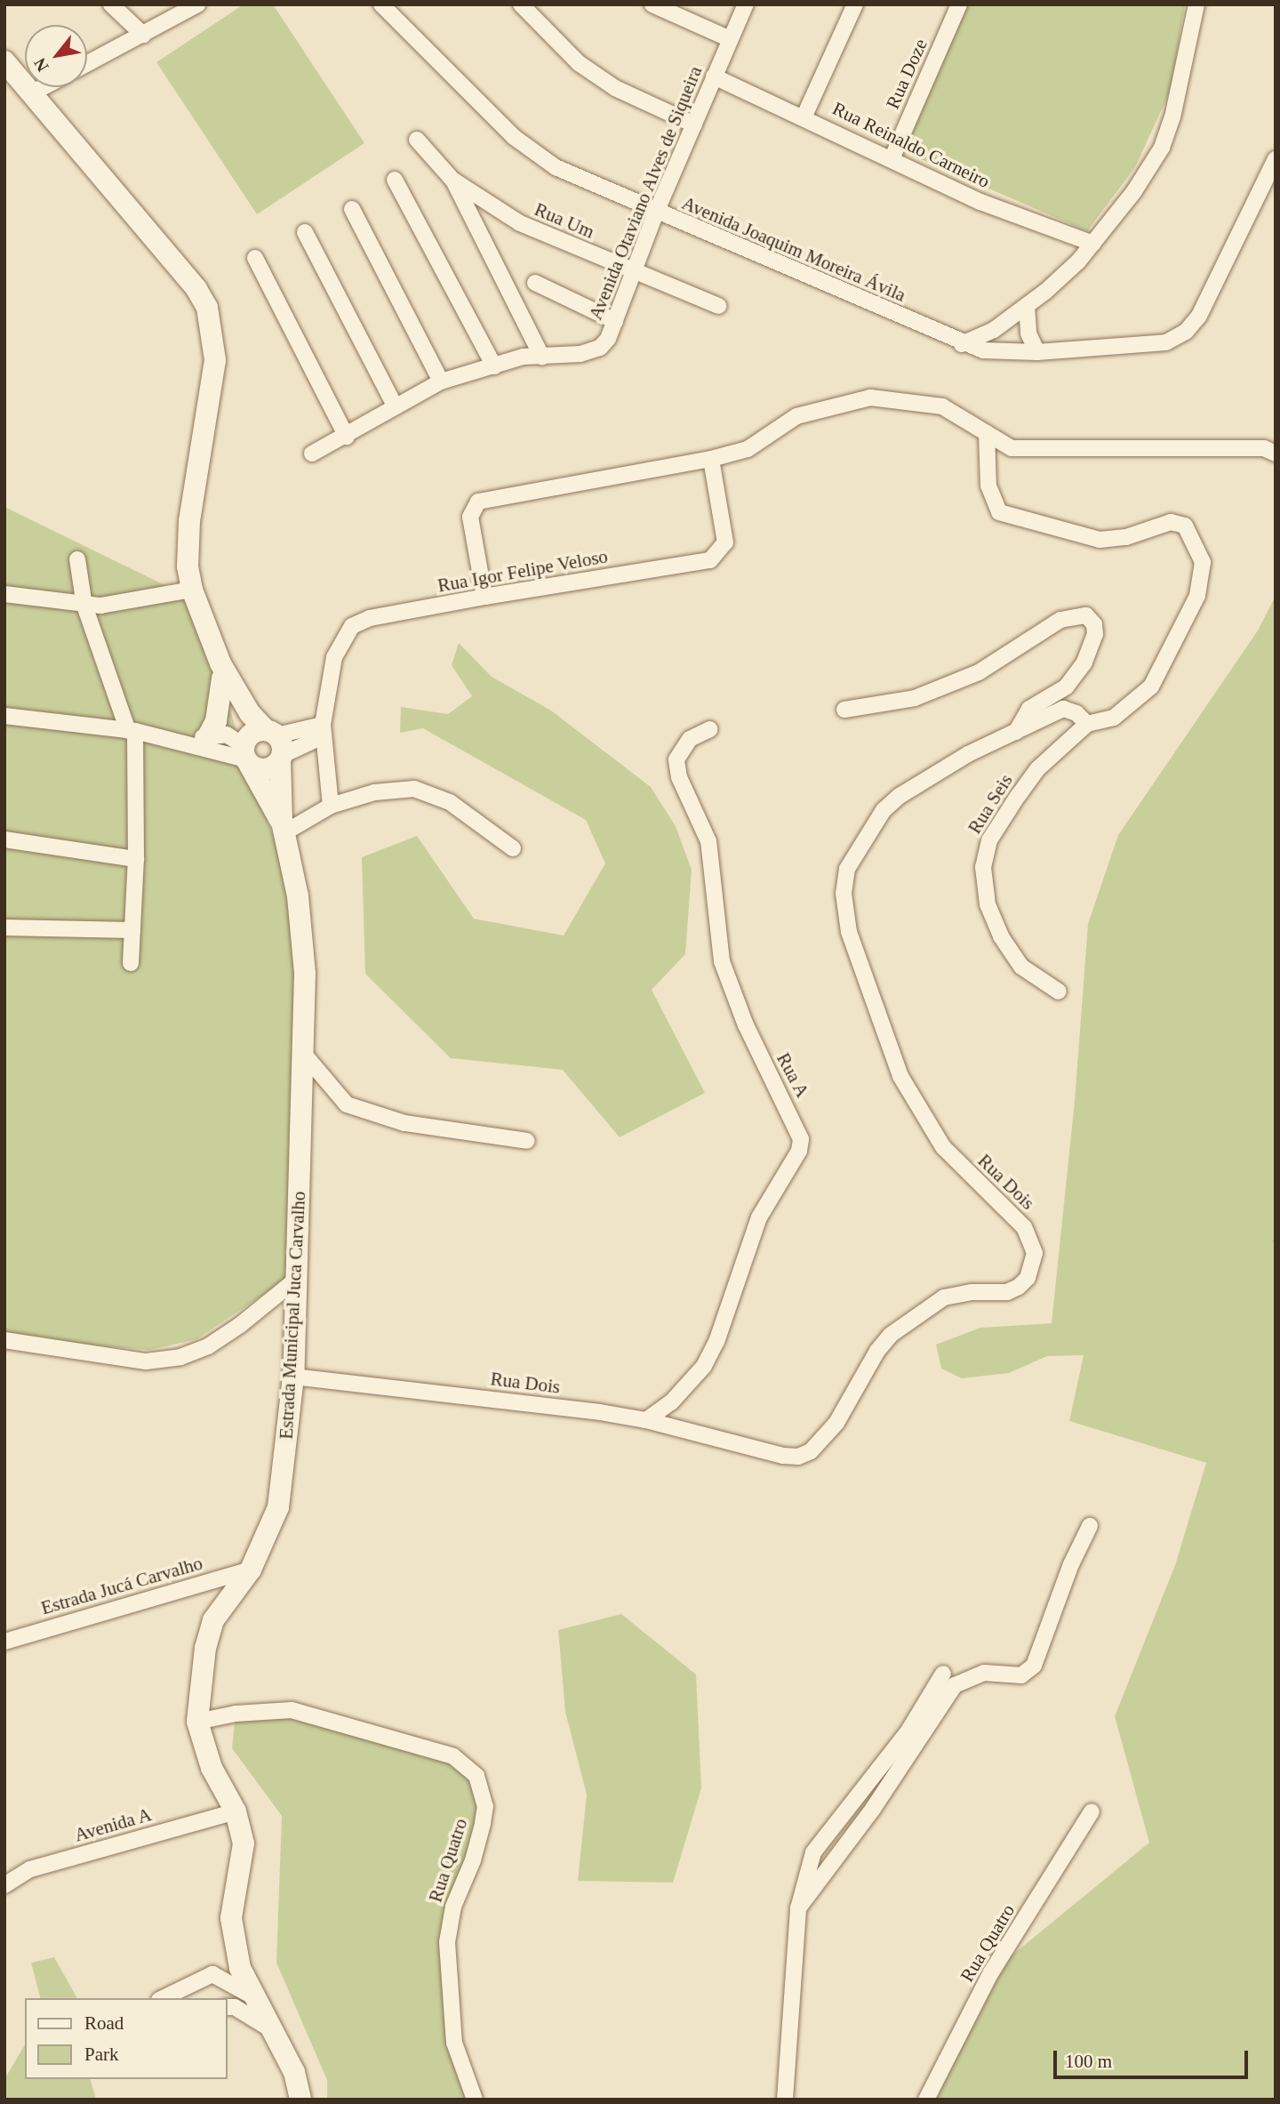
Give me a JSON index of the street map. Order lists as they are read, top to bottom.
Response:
{
  "streets": {
    "street": [
      "Rua Doze",
      "Rua Reinaldo Carneiro",
      "Avenida Otaviano Alves de Siqueira",
      "Rua Um",
      "Avenida Joaquim Moreira Ávila",
      "Rua Igor Felipe Veloso",
      "Rua Seis",
      "Rua A",
      "Rua Dois",
      "Estrada Municipal Juca Carvalho",
      "Estrada Jucá Carvalho",
      "Avenida A",
      "Rua Quatro"
    ]
  },
  "crossings": [
    ["Rua Doze", "Rua Reinaldo Carneiro"],
    ["Rua Reinaldo Carneiro", "Avenida Otaviano Alves de Siqueira"],
    ["Avenida Otaviano Alves de Siqueira", "Rua Um"],
    ["Avenida Otaviano Alves de Siqueira", "Avenida Joaquim Moreira Ávila"],
    ["Rua Seis", "Rua Dois"],
    ["Rua A", "Rua Dois"],
    ["Rua Dois", "Estrada Municipal Juca Carvalho"],
    ["Estrada Municipal Juca Carvalho", "Estrada Jucá Carvalho"],
    ["Estrada Municipal Juca Carvalho", "Avenida A"],
    ["Estrada Municipal Juca Carvalho", "Rua Quatro"]
  ],
  "legend": ["Road", "Park"],
  "scale_bar": "100 m",
  "north": "bottom left"
}
